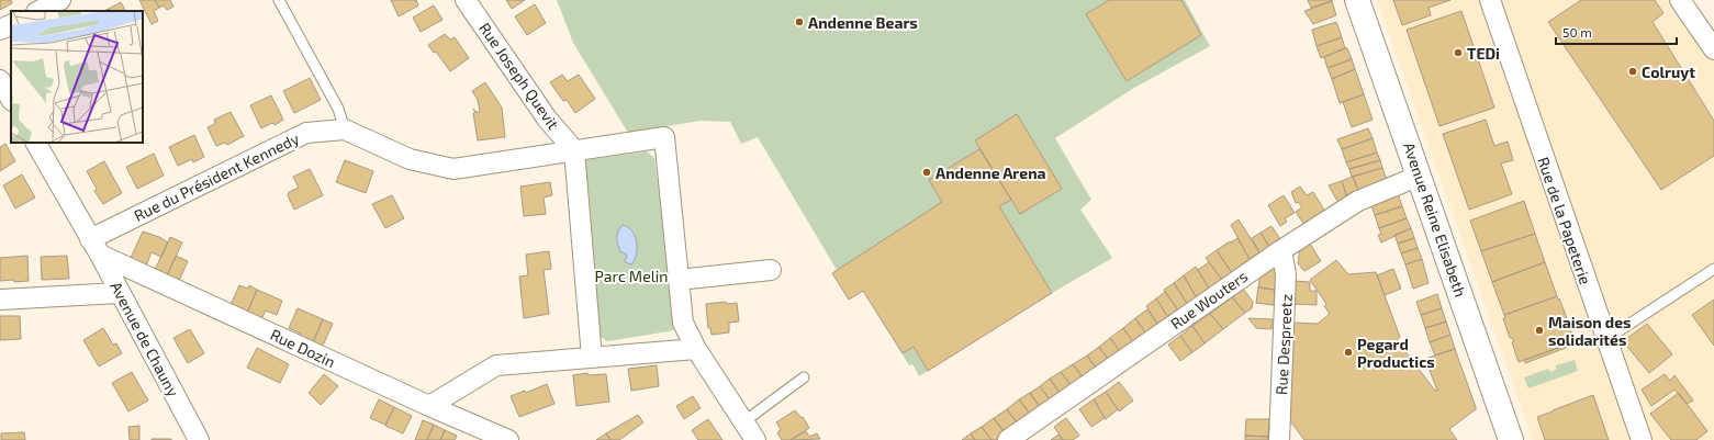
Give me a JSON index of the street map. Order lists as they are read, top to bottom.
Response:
{
  "streets": {
    "main road": ["Avenue Reine Elisabeth"],
    "street": [
      "Rue Joseph Quevit",
      "Rue du Président Kennedy",
      "Rue de la Papeterie",
      "Rue Wouters",
      "Avenue de Chauny",
      "Rue Despreetz",
      "Rue Dozin"
    ]
  },
  "crossings": [
    ["Rue Joseph Quevit", "Rue du Président Kennedy"],
    ["Rue du Président Kennedy", "Avenue de Chauny"],
    ["Rue du Président Kennedy", "Rue Dozin"],
    ["Avenue Reine Elisabeth", "Rue Wouters"],
    ["Rue Wouters", "Rue Despreetz"],
    ["Avenue de Chauny", "Rue Dozin"]
  ],
  "parks": ["Parc Melin"],
  "places": [
    "Andenne Bears",
    "TEDi",
    "Colruyt",
    "Andenne Arena",
    "Maison des solidarités",
    "Pegard Productics"
  ],
  "scale_bar": "50 m"
}
